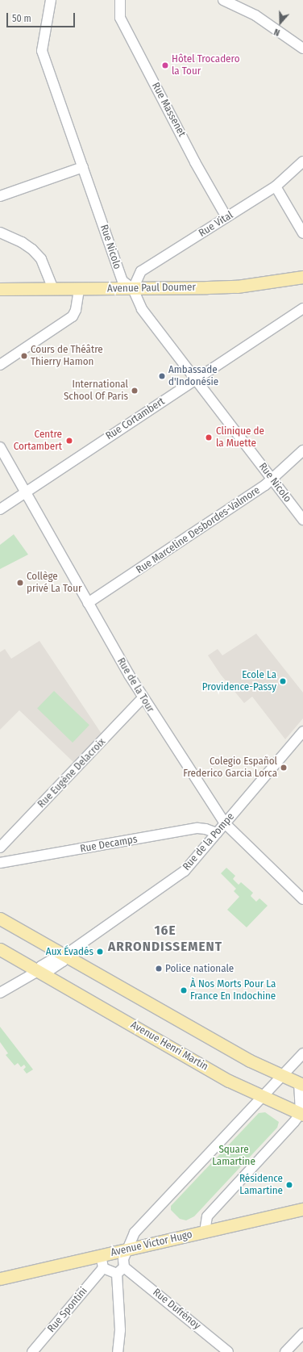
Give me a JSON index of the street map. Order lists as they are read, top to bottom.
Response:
{
  "streets": {
    "main road": ["Avenue Paul Doumer", "Avenue Henri Martin", "Avenue Victor Hugo"],
    "street": [
      "Rue Massenet",
      "Rue Vital",
      "Rue Nicolo",
      "Rue Cortambert",
      "Rue Marceline Desbordes-Valmore",
      "Rue de la Tour",
      "Rue Eugène Delacroix",
      "Rue de la Pompe",
      "Rue Decamps",
      "Rue Dufrénoy",
      "Rue Spontini"
    ]
  },
  "crossings": [
    ["Rue Massenet", "Rue Vital"],
    ["Rue Vital", "Rue Nicolo"],
    ["Rue Vital", "Avenue Paul Doumer"],
    ["Rue Nicolo", "Avenue Paul Doumer"],
    ["Rue Nicolo", "Rue Cortambert"],
    ["Rue Nicolo", "Rue Marceline Desbordes-Valmore"],
    ["Rue Cortambert", "Rue de la Tour"],
    ["Rue Marceline Desbordes-Valmore", "Rue de la Tour"],
    ["Rue de la Tour", "Rue Eugène Delacroix"],
    ["Rue de la Tour", "Rue de la Pompe"],
    ["Rue de la Pompe", "Rue Decamps"],
    ["Rue de la Pompe", "Avenue Henri Martin"]
  ],
  "districts": ["16E ARRONDISSEMENT"],
  "parks": ["Square Lamartine"],
  "places": [
    "Hôtel Trocadero la Tour",
    "Cours de Théâtre Thierry Hamon",
    "Ambassade d'Indonésie",
    "International School Of Paris",
    "Clinique de la Muette",
    "Centre Cortambert",
    "Collège privé La Tour",
    "Ecole La Providence-Passy",
    "Colegio Español Frederico Garcia Lorca",
    "Aux Évadés",
    "Police nationale",
    "À Nos Morts Pour La France En Indochine",
    "Résidence Lamartine"
  ],
  "scale_bar": "50 m",
  "north": "bottom"
}
